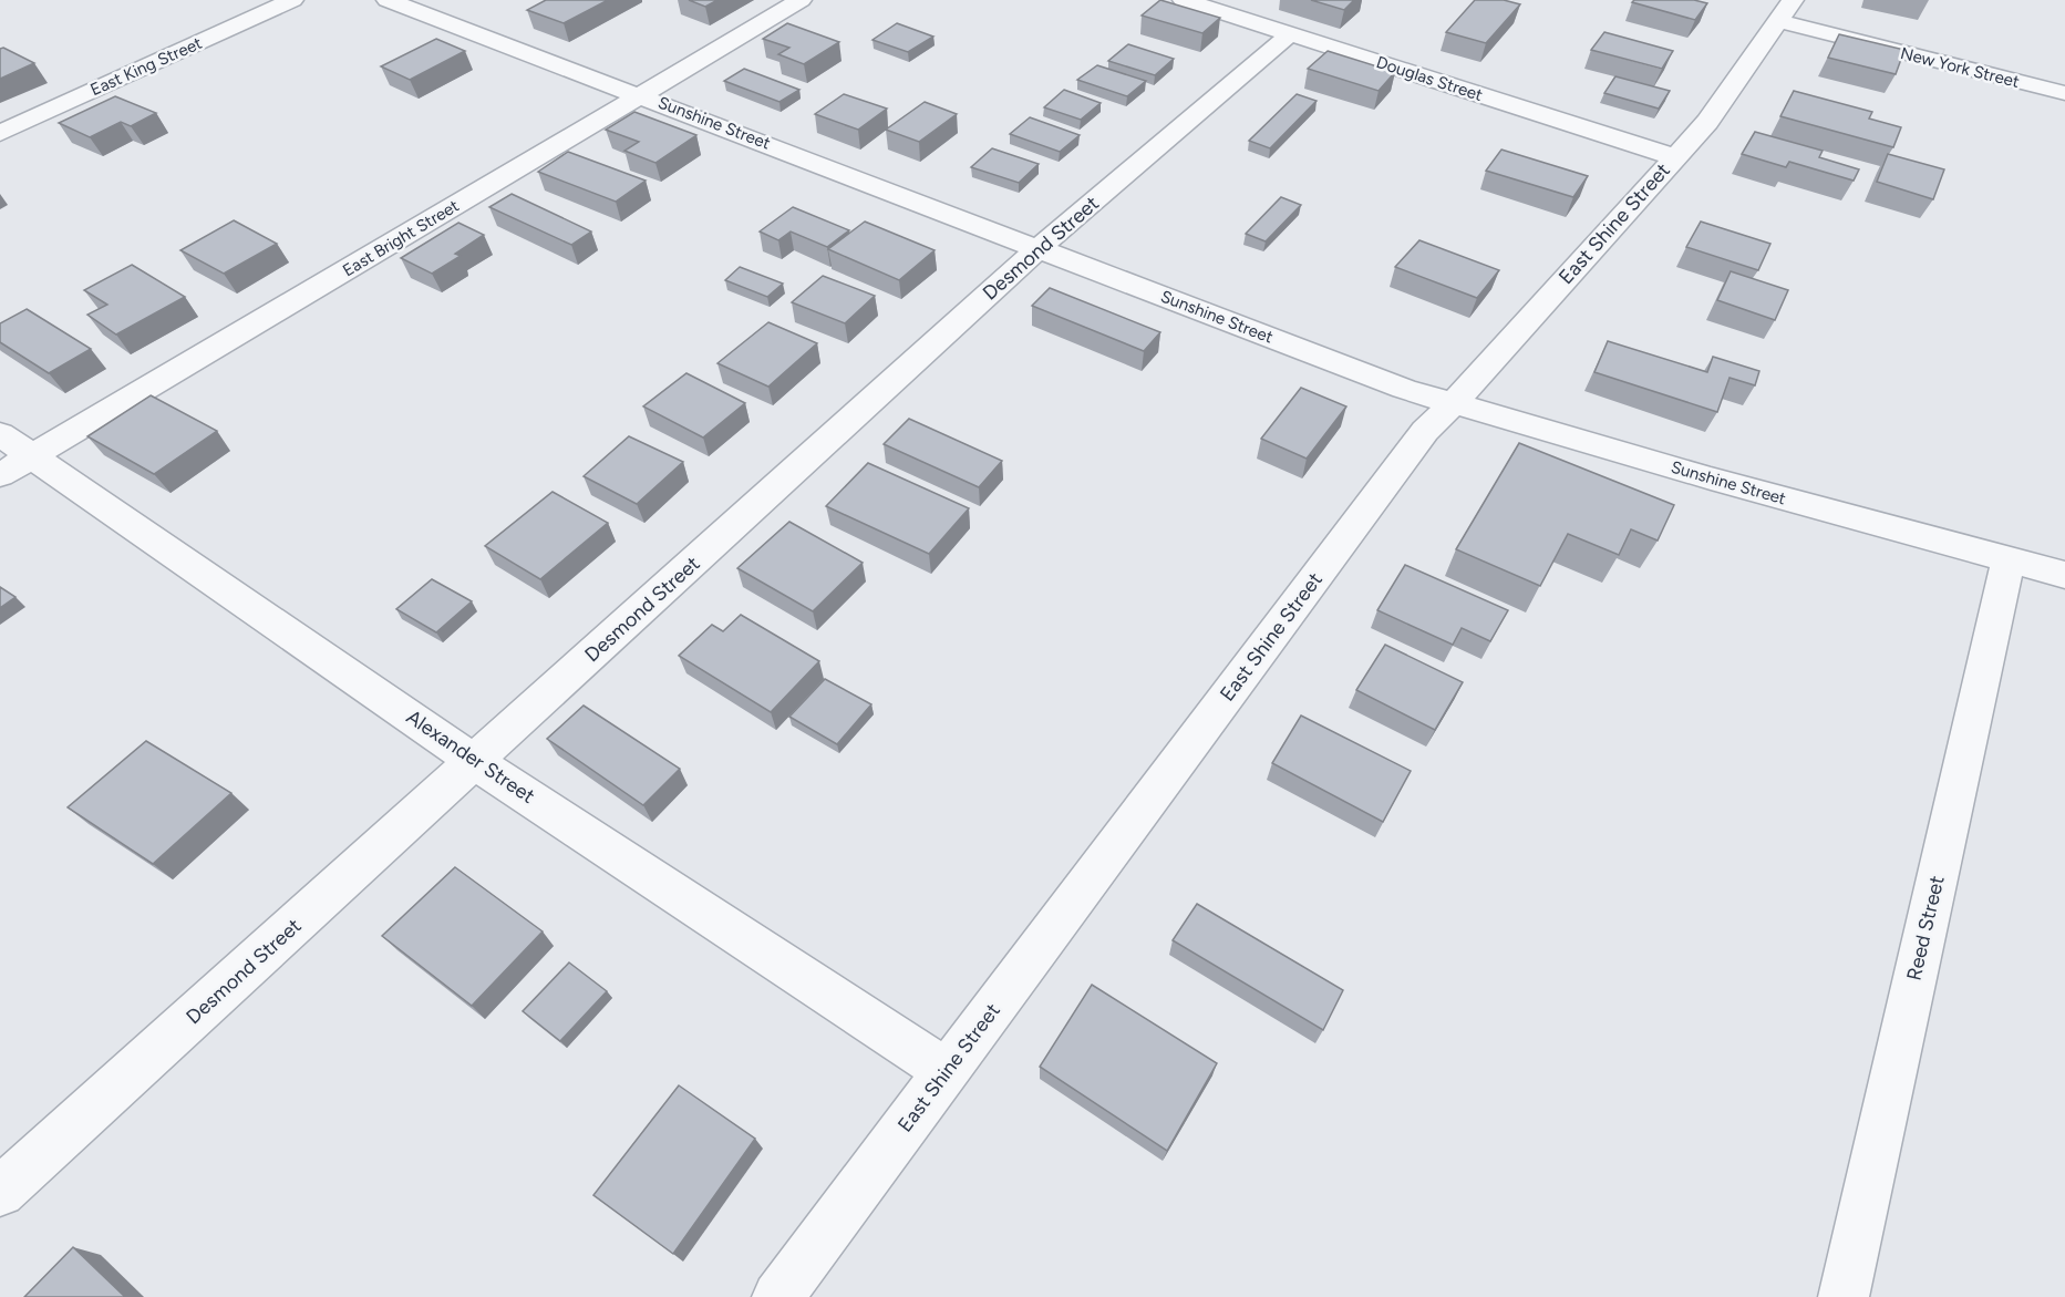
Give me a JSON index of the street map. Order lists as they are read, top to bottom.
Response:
{
  "streets": {
    "street": [
      "East King Street",
      "New York Street",
      "Douglas Street",
      "Sunshine Street",
      "East Shine Street",
      "East Bright Street",
      "Desmond Street",
      "Alexander Street",
      "Reed Street"
    ]
  },
  "crossings": [
    ["New York Street", "East Shine Street"],
    ["Douglas Street", "East Shine Street"],
    ["Douglas Street", "Desmond Street"],
    ["Sunshine Street", "East Shine Street"],
    ["Sunshine Street", "East Bright Street"],
    ["Sunshine Street", "Desmond Street"],
    ["Sunshine Street", "Reed Street"],
    ["East Shine Street", "Alexander Street"],
    ["East Bright Street", "Alexander Street"],
    ["Desmond Street", "Alexander Street"]
  ]
}
